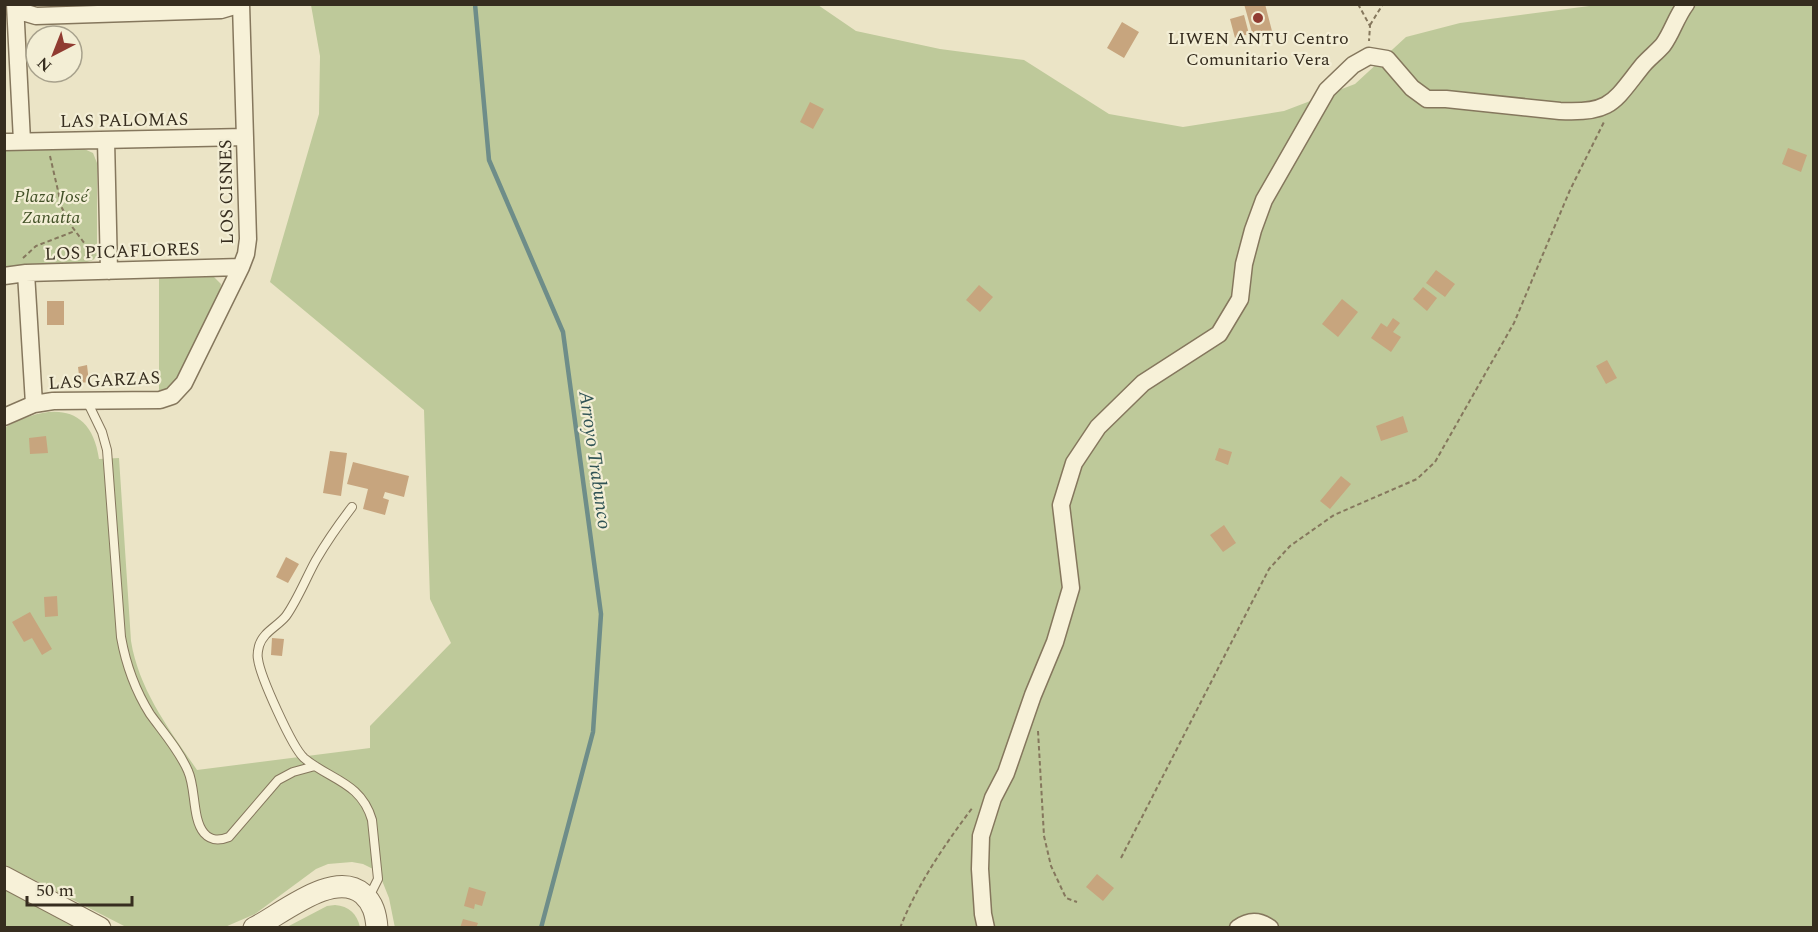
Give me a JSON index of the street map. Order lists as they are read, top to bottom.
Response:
{
  "streets": {
    "street": [
      "LAS PALOMAS",
      "LOS CISNES",
      "LOS PICAFLORES",
      "LAS GARZAS"
    ]
  },
  "crossings": [
    ["LAS PALOMAS", "LOS CISNES"],
    ["LOS CISNES", "LOS PICAFLORES"],
    ["LOS CISNES", "LAS GARZAS"]
  ],
  "water": ["Arroyo Trabunco"],
  "parks": ["Plaza José Zanatta"],
  "places": ["LIWEN ANTU Centro Comunitario Vera"],
  "scale_bar": "50 m",
  "north": "bottom left"
}
